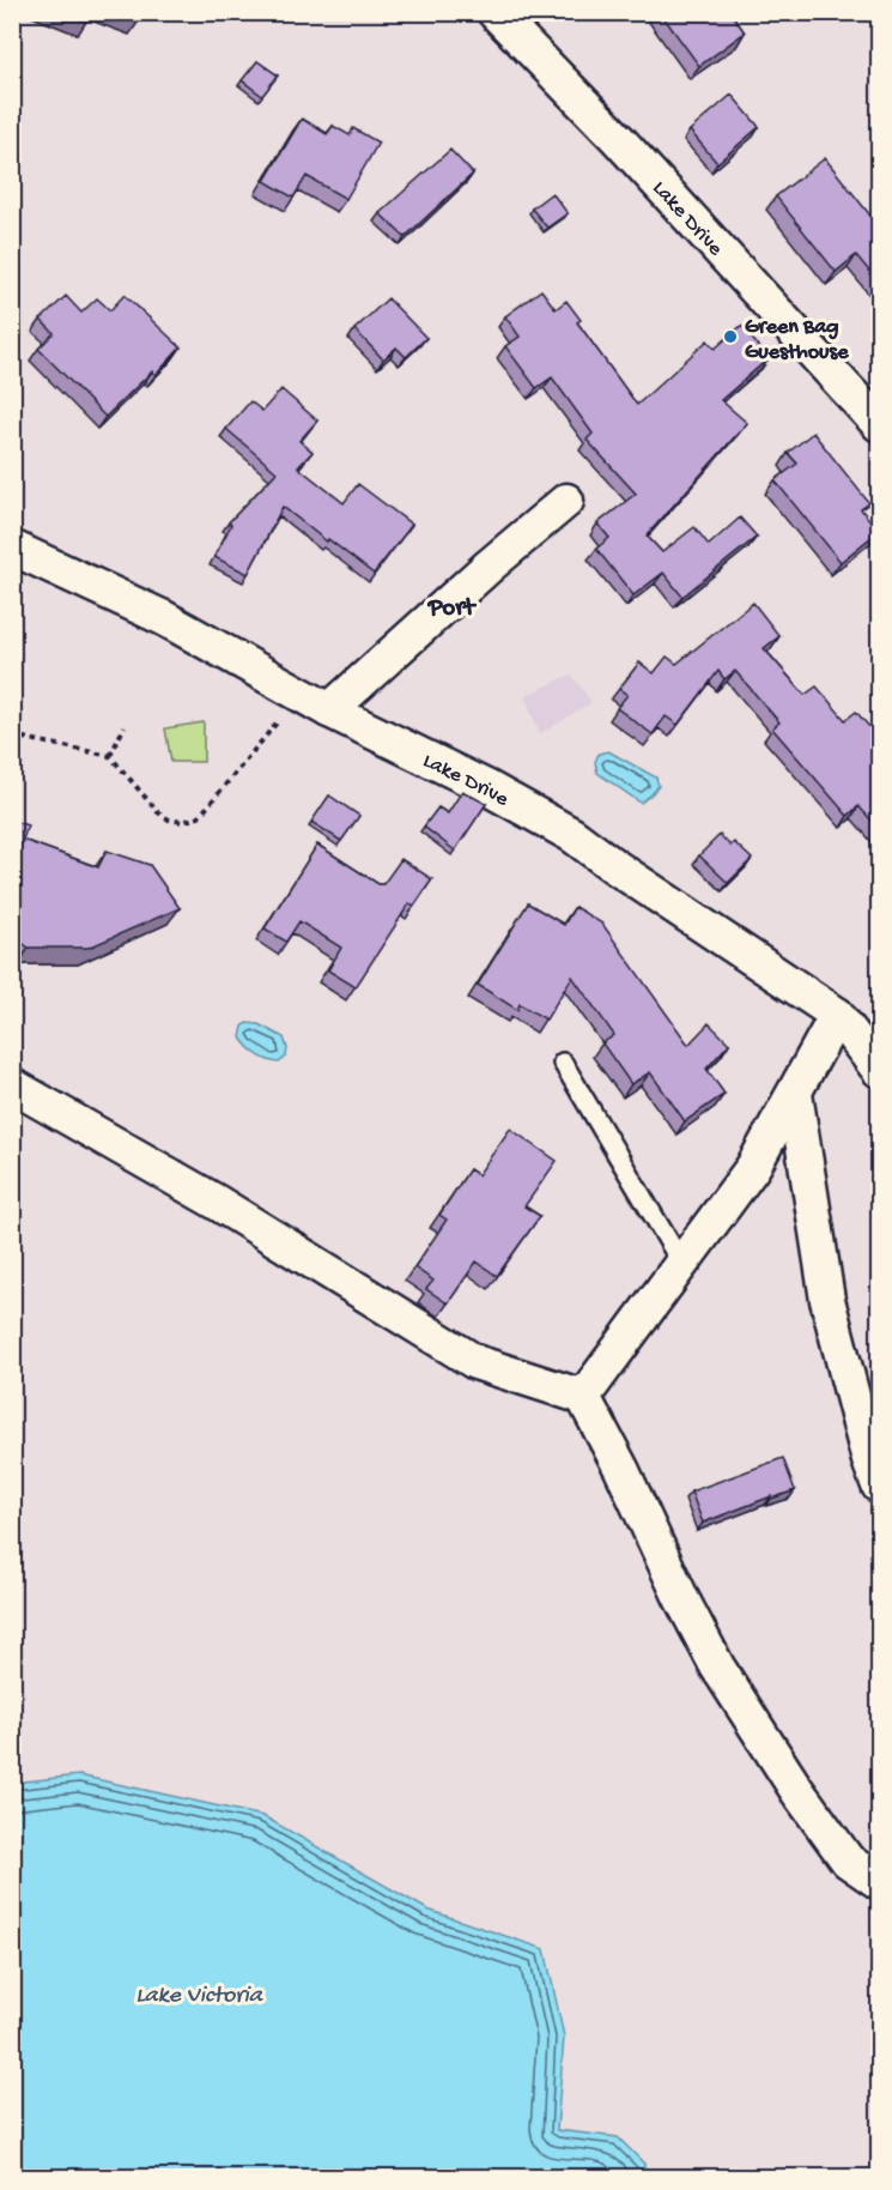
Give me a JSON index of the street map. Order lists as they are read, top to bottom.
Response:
{
  "streets": {
    "street": ["Lake Drive"]
  },
  "districts": ["Port"],
  "water": ["Lake Victoria"],
  "places": ["Green Bag Guesthouse"]
}
